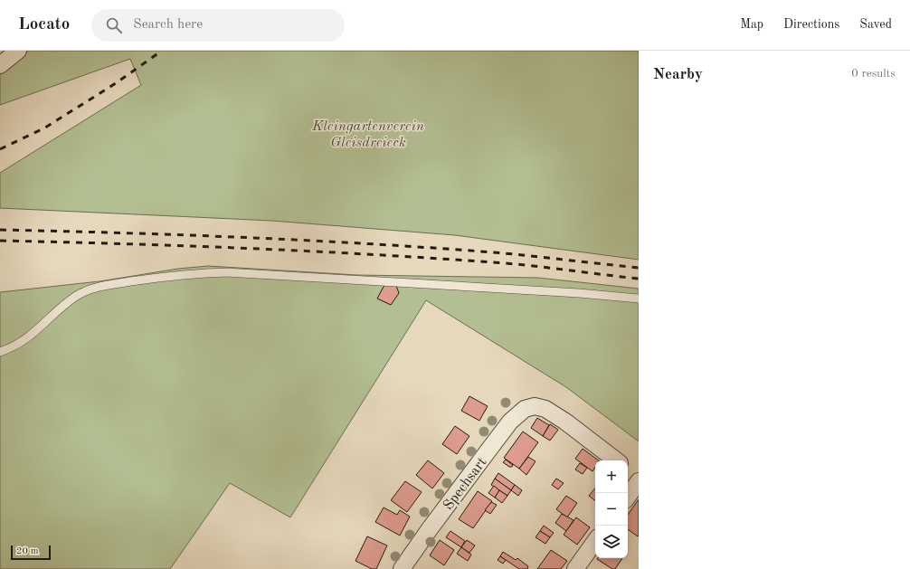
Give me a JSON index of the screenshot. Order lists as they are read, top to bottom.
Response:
{
  "streets": {
    "street": ["Spechsart"]
  },
  "parks": ["Kleingartenverein Gleisdreieck"],
  "scale_bar": "20 m",
  "page": {
    "header": "Locato",
    "search": "Search here",
    "nav": ["Map", "Directions", "Saved"],
    "heading": ["Nearby", "0 results"],
    "map_buttons": ["+", "−"],
    "scale": "20 m"
  }
}
